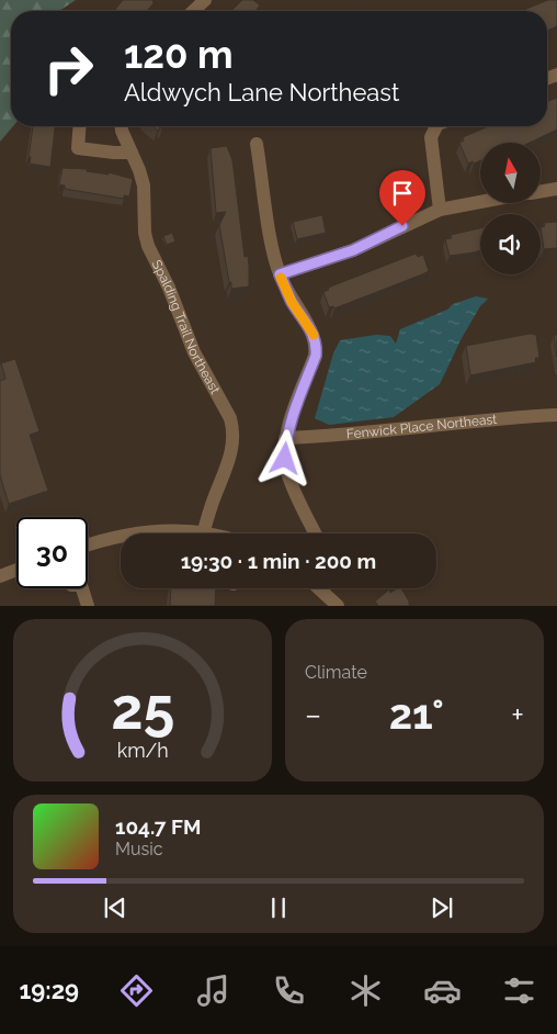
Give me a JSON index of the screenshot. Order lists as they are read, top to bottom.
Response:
{
  "streets": {
    "street": ["Spalding Trail Northeast", "Fenwick Place Northeast"]
  },
  "north": "top",
  "page": {
    "turn": ["120 m", "Aldwych Lane Northeast"],
    "limit": "30",
    "trip": "19:30 · 1 min · 200 m",
    "tile": "Climate",
    "heat": ["−", "21°", "+"],
    "song": ["104.7 FM", "Music"],
    "tabs": "19:29",
    "gauge": ["25", "km/h"]
  }
}
